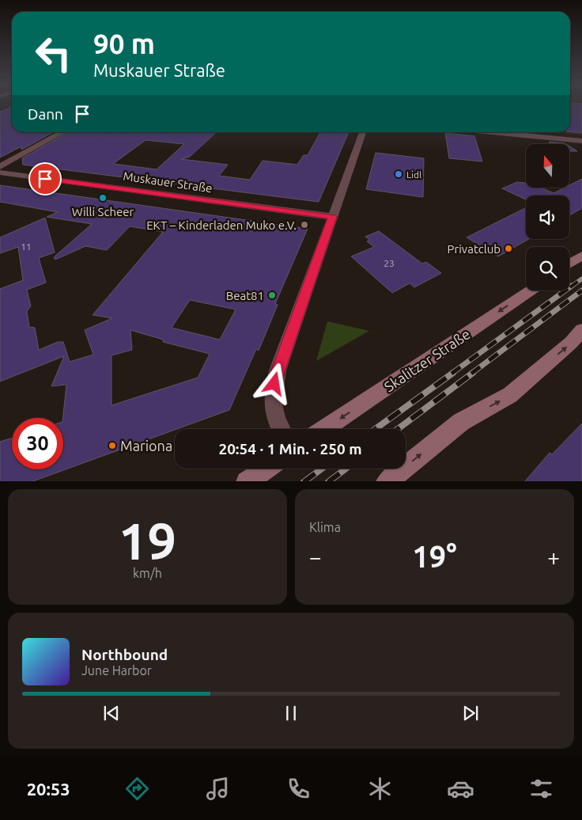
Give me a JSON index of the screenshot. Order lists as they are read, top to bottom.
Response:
{
  "streets": {
    "main road": ["Skalitzer Straße"],
    "street": ["Muskauer Straße"]
  },
  "places": [
    "Lidl",
    "Willi Scheer",
    "EKT – Kinderladen Muko e.V.",
    "Privatclub",
    "Beat81",
    "Mariona"
  ],
  "house_numbers": ["11", "23"],
  "north": "top",
  "page": {
    "turn": ["90 m", "Muskauer Straße"],
    "then": "Dann",
    "limit": "30",
    "trip": "20:54 · 1 Min. · 250 m",
    "tile": [
      ["19", "km/h"],
      "Klima"
    ],
    "heat": ["−", "19°", "+"],
    "song": ["Northbound", "June Harbor"],
    "tabs": "20:53"
  }
}
